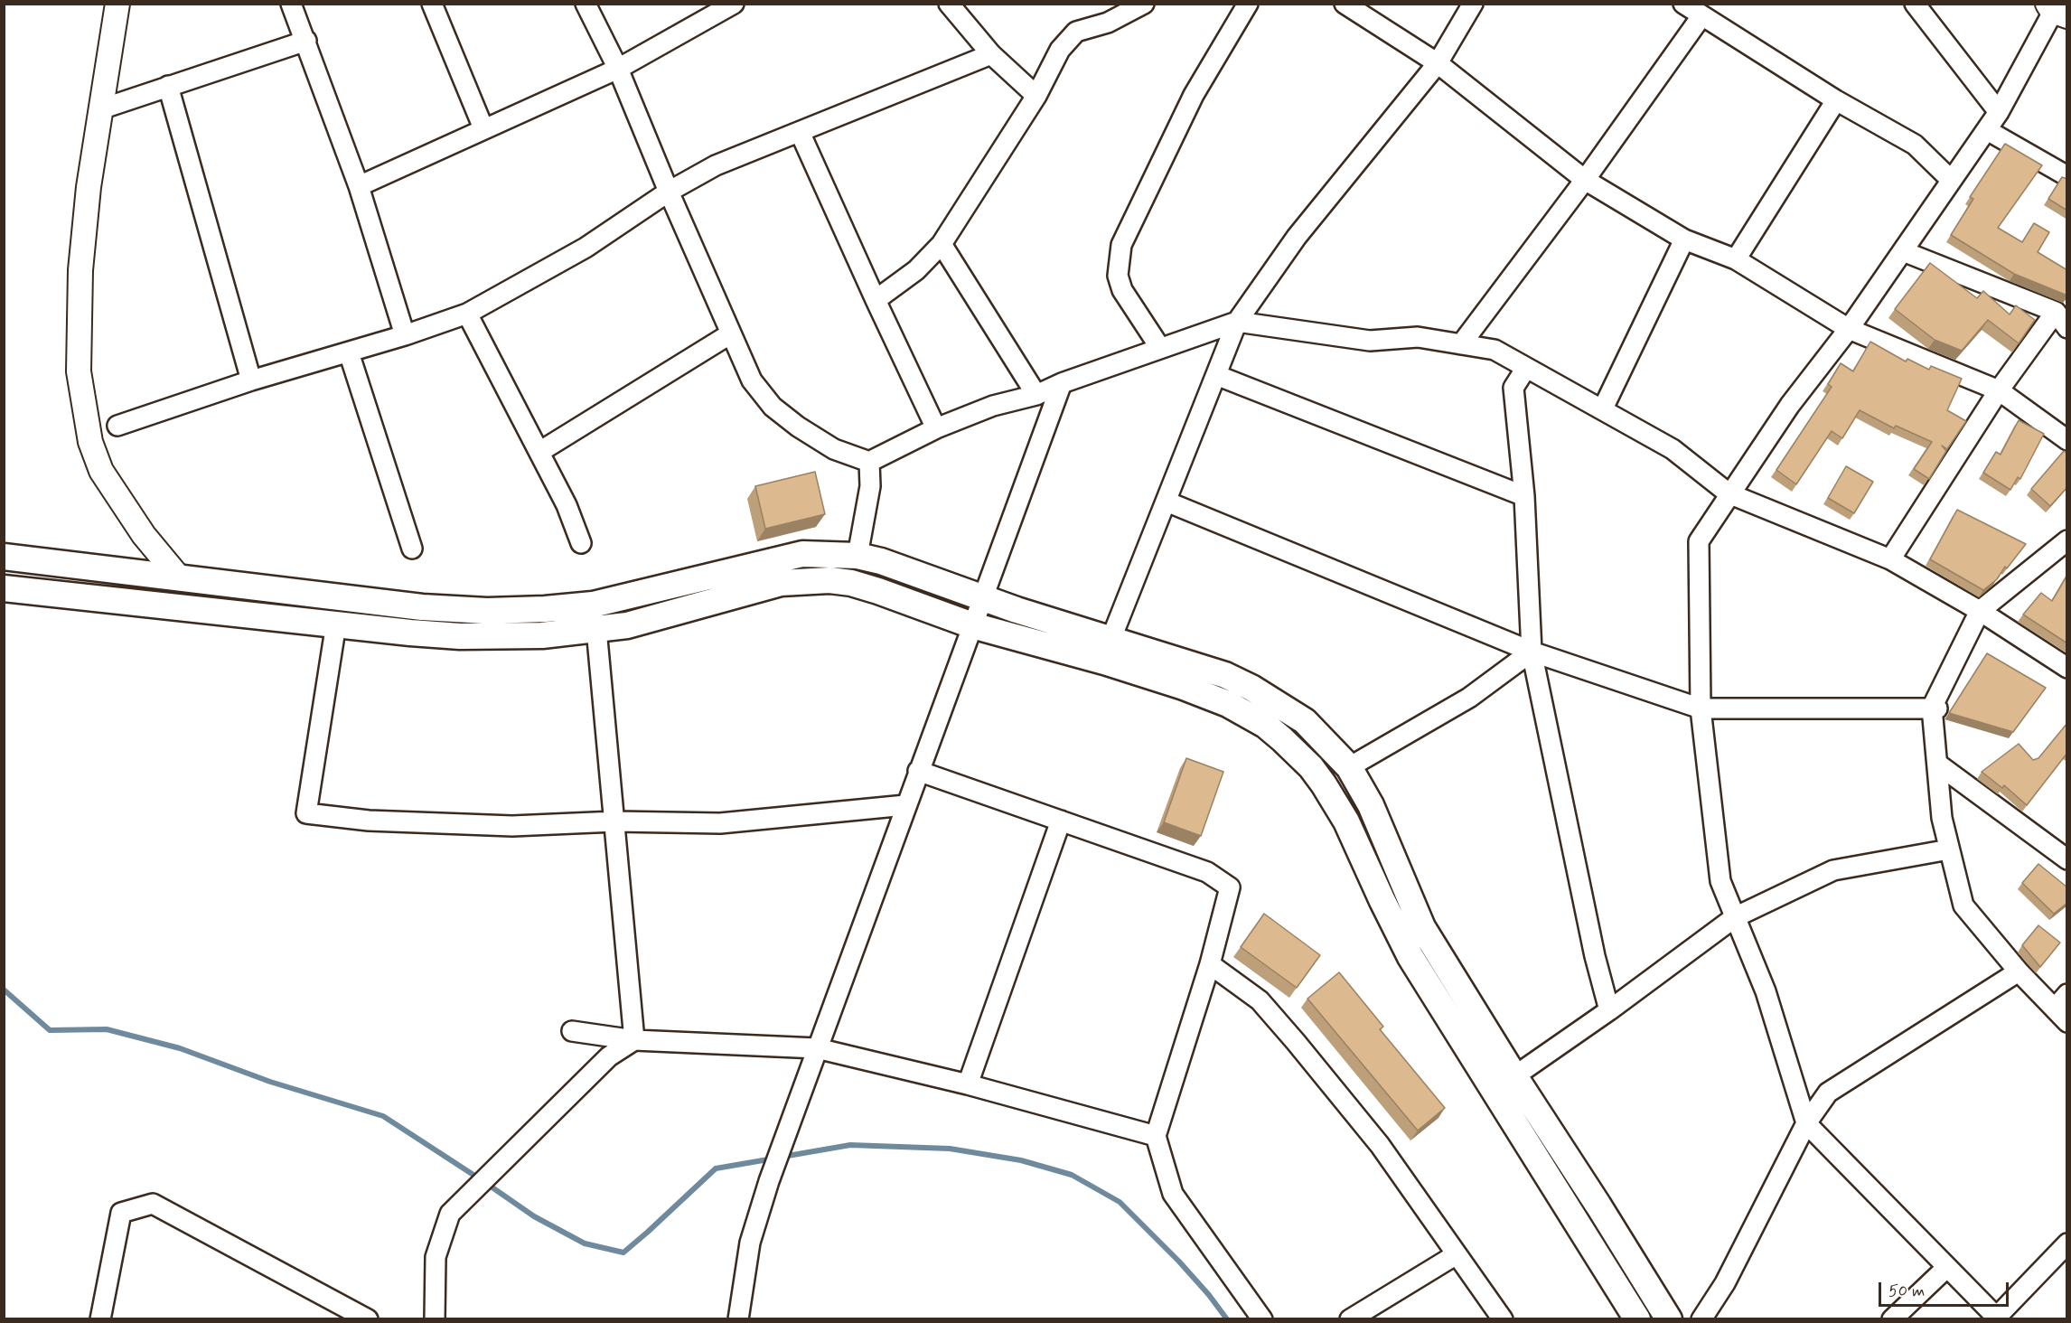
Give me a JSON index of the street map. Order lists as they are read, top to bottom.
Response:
{
  "scale_bar": "50 m"
}
